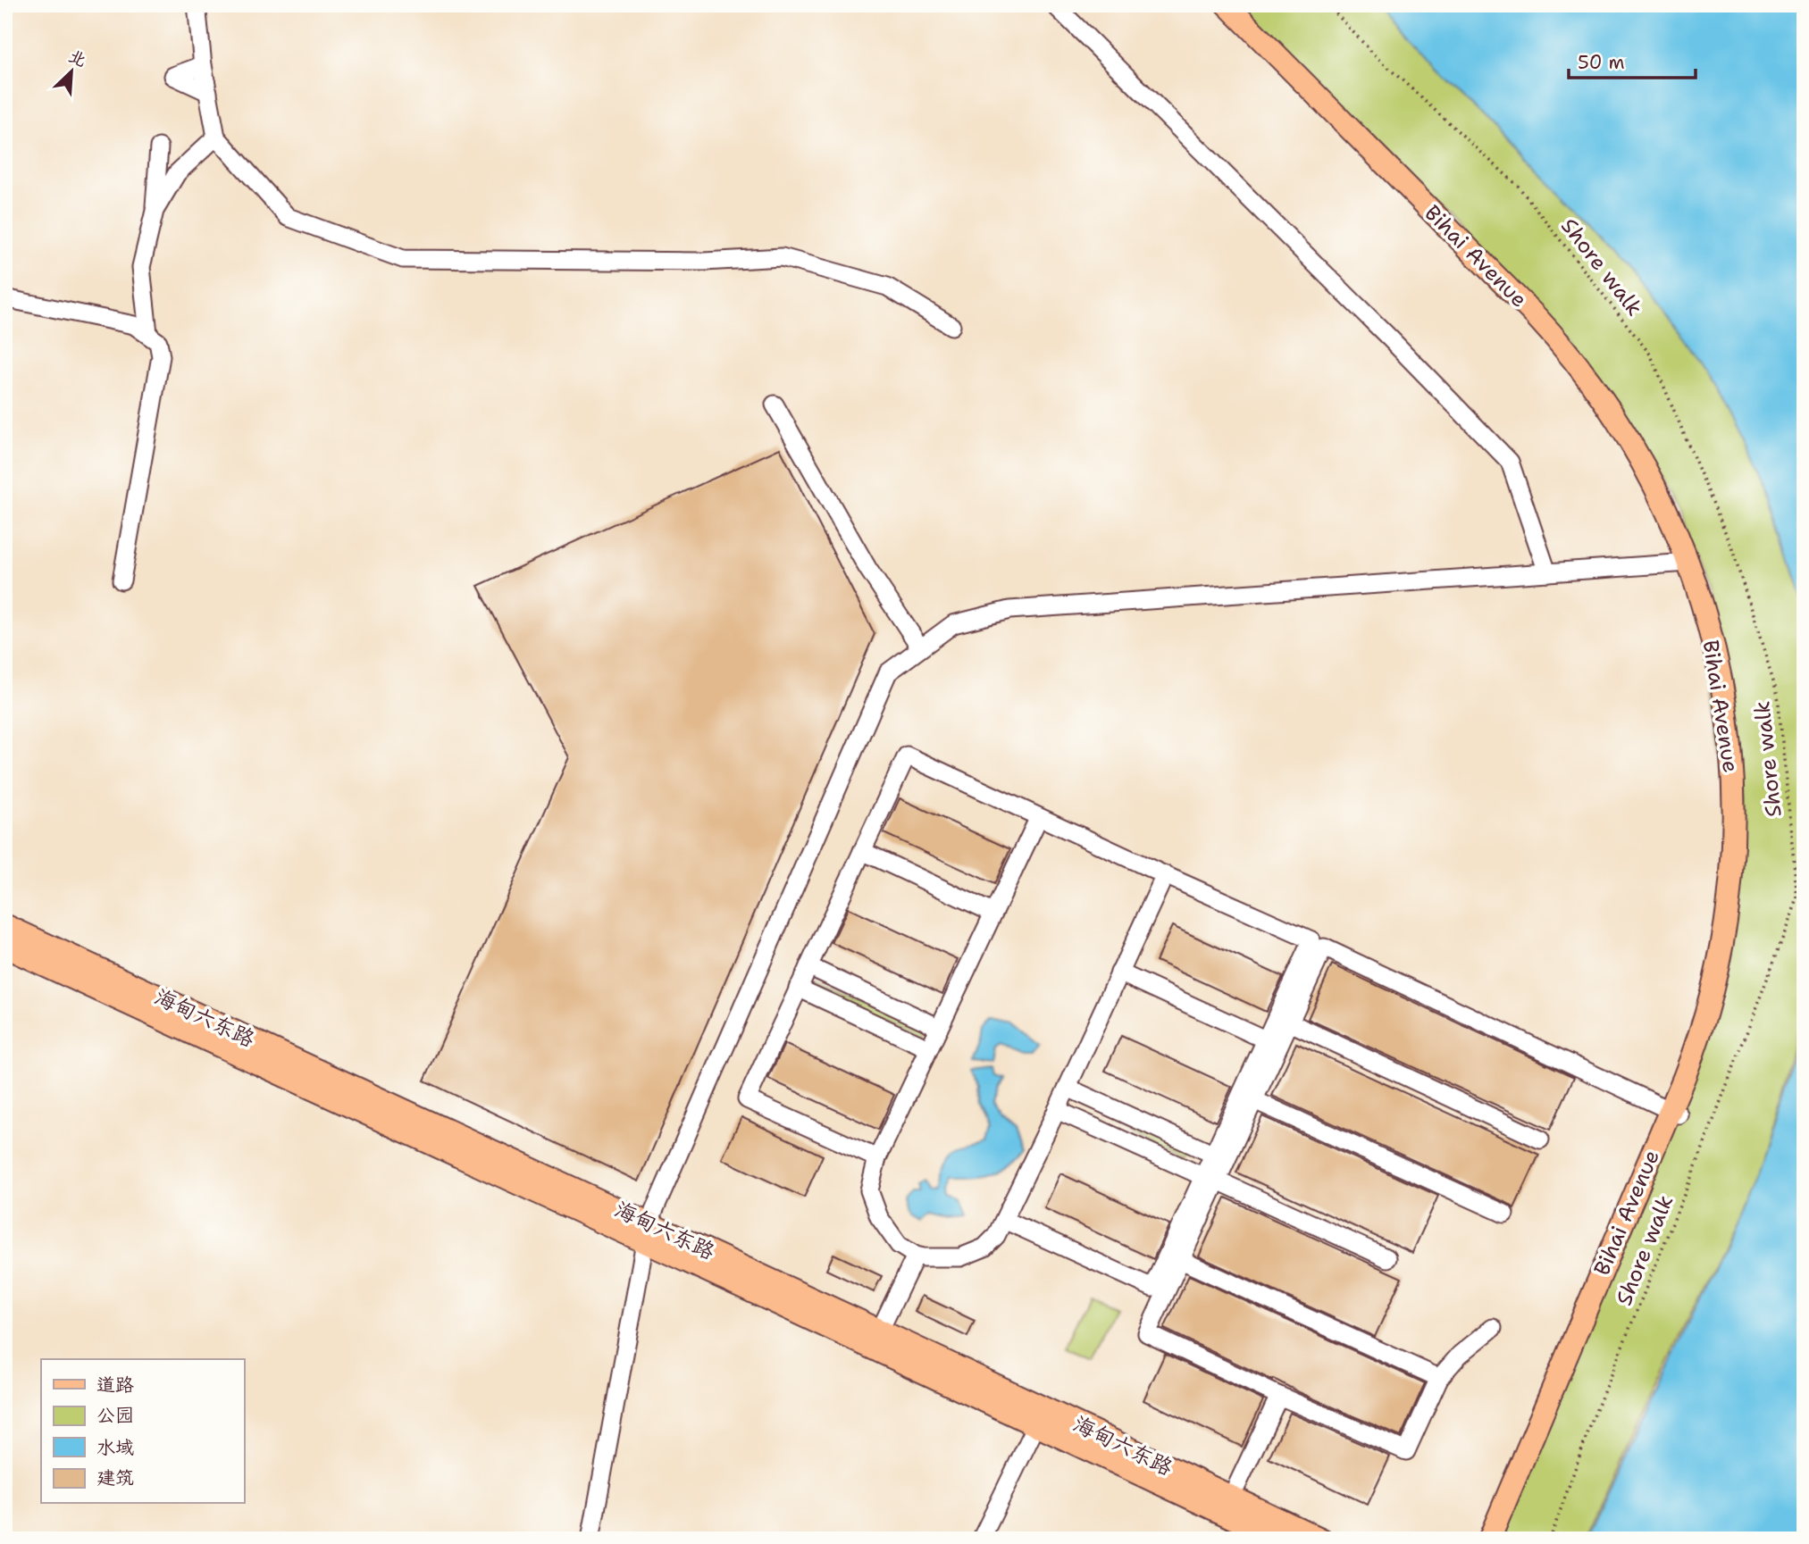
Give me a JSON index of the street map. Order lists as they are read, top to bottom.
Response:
{
  "streets": {
    "main road": ["Bihai Avenue", "海甸六东路"],
    "path": ["Shore walk"]
  },
  "legend": [
    "道路",
    "公园",
    "水域",
    "建筑"
  ],
  "scale_bar": "50 m",
  "north": "top right"
}
